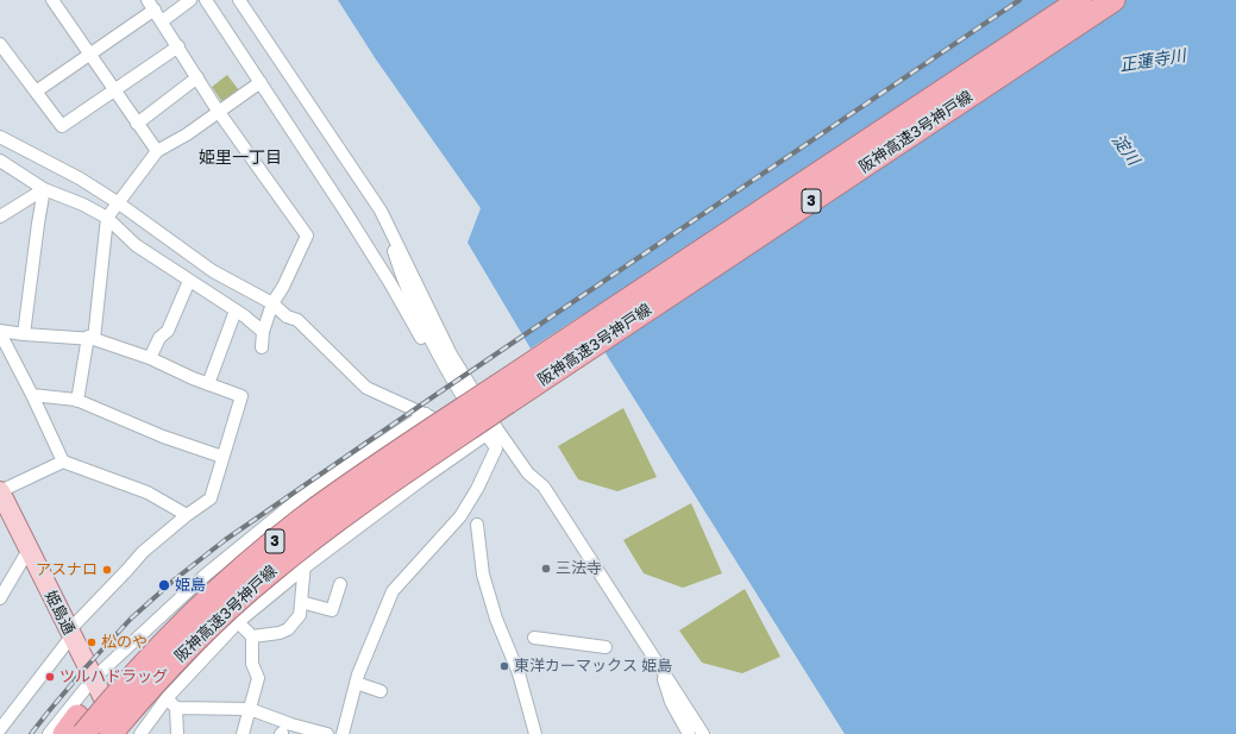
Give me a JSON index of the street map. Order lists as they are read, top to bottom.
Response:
{
  "streets": {
    "highway": ["阪神高速3号神戸線", "3"],
    "main road": ["姫島通"]
  },
  "crossings": [
    ["阪神高速3号神戸線", "3"],
    ["3", "姫島通"]
  ],
  "districts": ["姫里一丁目"],
  "water": ["正蓮寺川", "淀川"],
  "places": [
    "三法寺",
    "アスナロ",
    "姫島",
    "松のや",
    "東洋カーマックス 姫島",
    "ツルハドラッグ"
  ]
}
